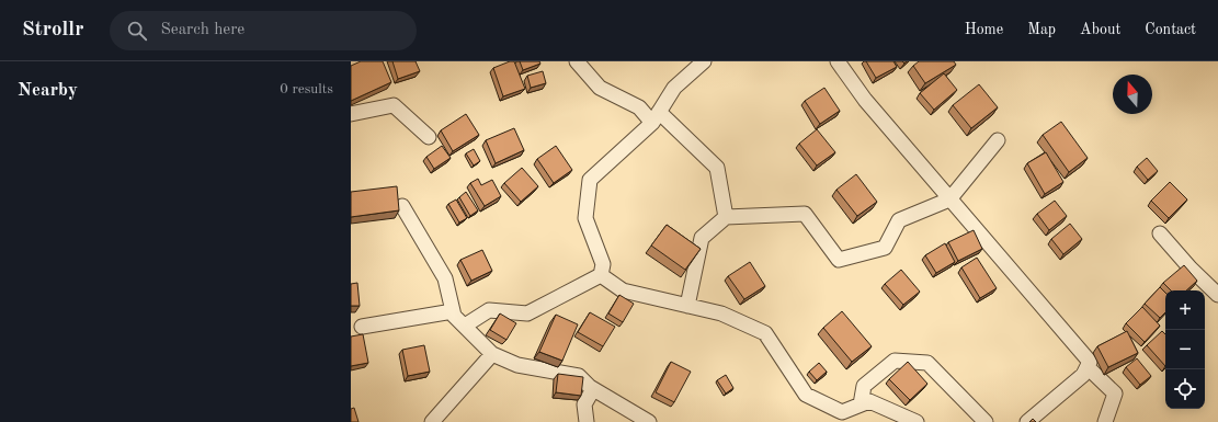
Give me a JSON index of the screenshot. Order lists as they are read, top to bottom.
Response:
{
  "north": "top",
  "page": {
    "header": "Strollr",
    "search": "Search here",
    "nav": [
      "Home",
      "Map",
      "About",
      "Contact"
    ],
    "heading": ["Nearby", "0 results"],
    "map_buttons": ["+", "−"]
  }
}
